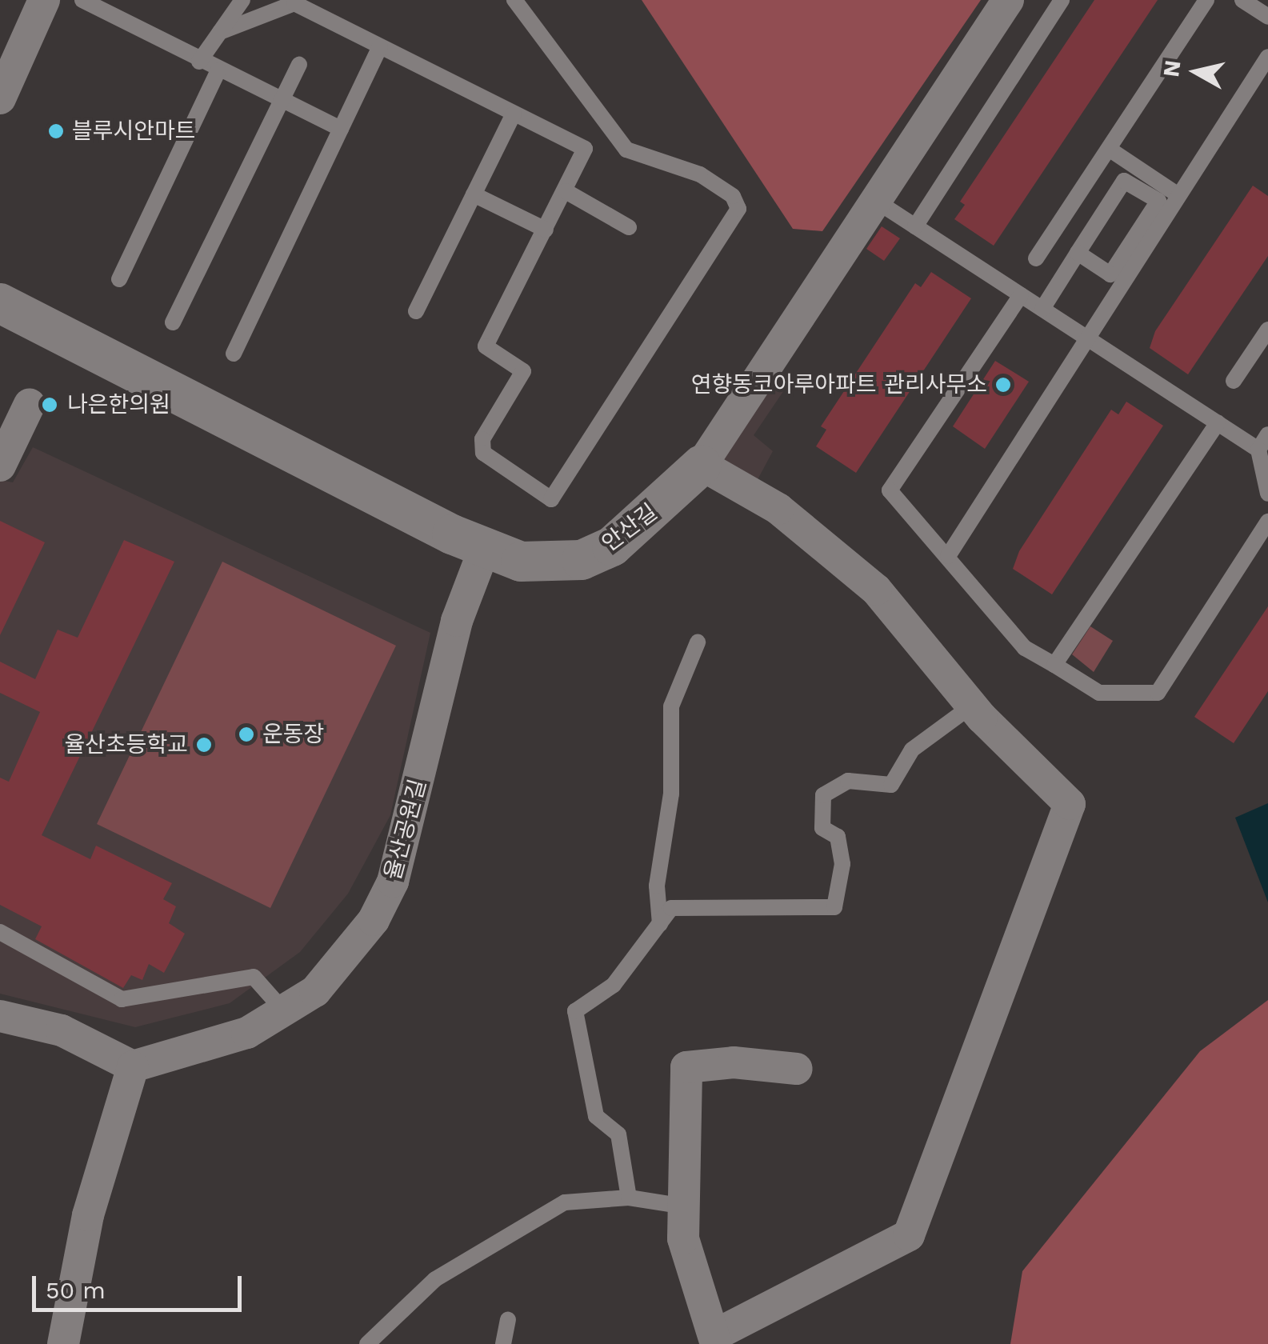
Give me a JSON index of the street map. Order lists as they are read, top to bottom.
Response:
{
  "streets": {
    "street": ["안산길", "율산공원길"]
  },
  "crossings": [
    ["안산길", "율산공원길"]
  ],
  "places": [
    "블루시안마트",
    "연향동코아루아파트 관리사무소",
    "나은한의원",
    "운동장",
    "율산초등학교"
  ],
  "scale_bar": "50 m",
  "north": "left"
}
